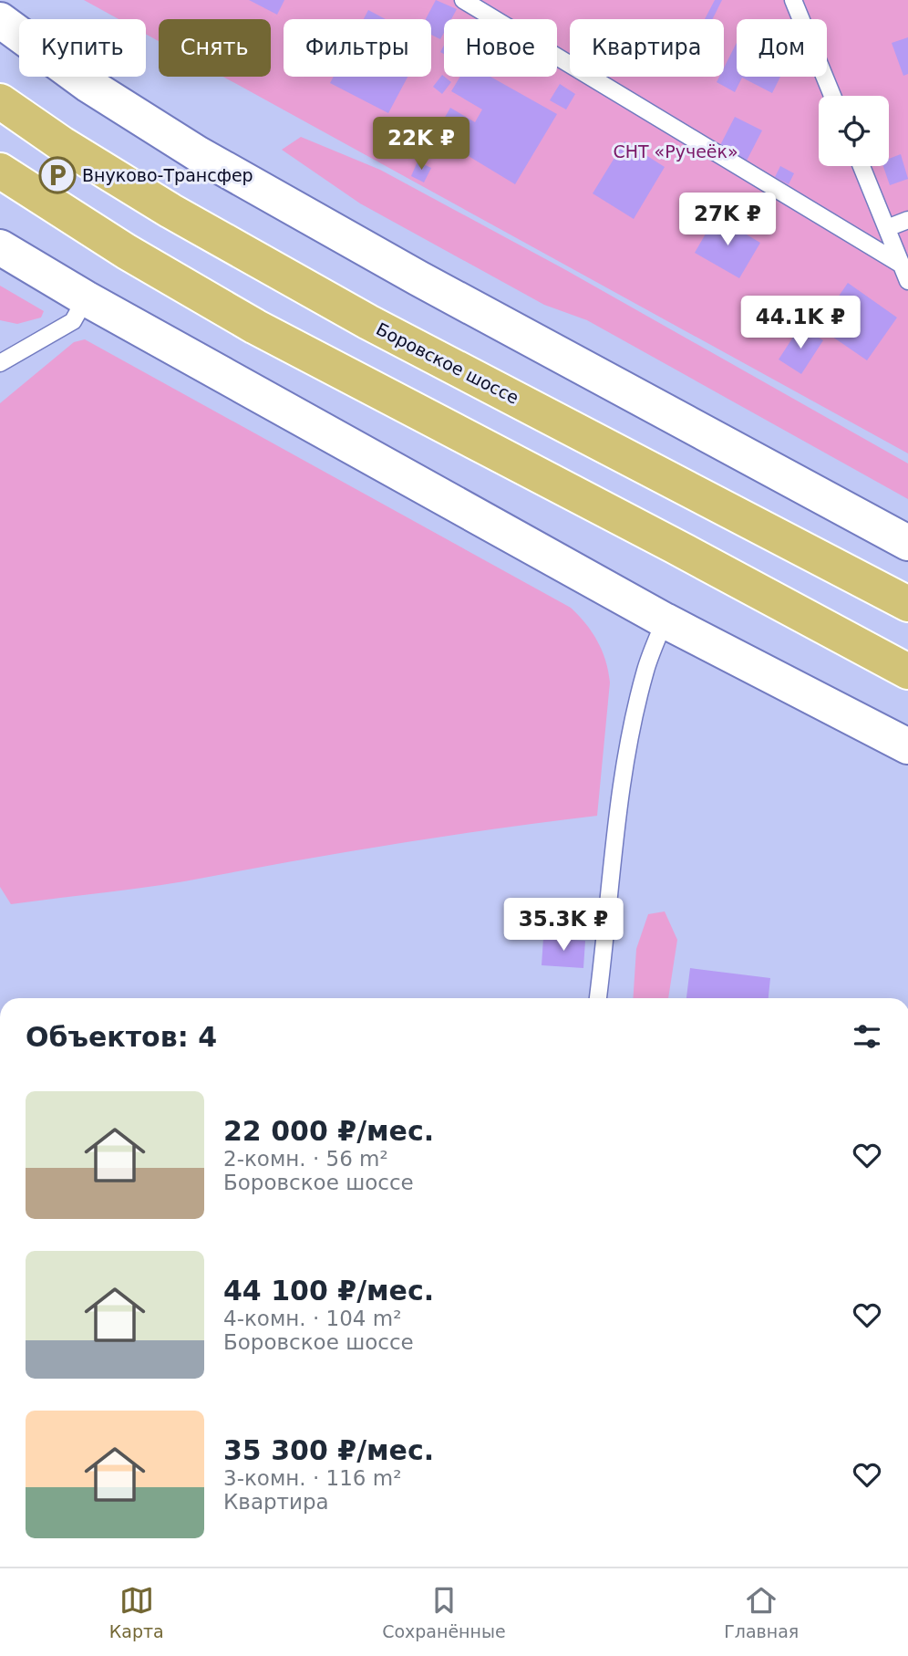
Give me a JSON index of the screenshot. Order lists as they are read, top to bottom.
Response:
{
  "streets": {
    "main road": ["Боровское шоссе"]
  },
  "parks": ["СНТ «Ручеёк»"],
  "places": {
    "parking": ["Внуково-Трансфер"]
  },
  "page": {
    "chip": [
      "Купить",
      "Снять",
      "Фильтры",
      "Новое",
      "Квартира",
      "Дом"
    ],
    "price": [
      "22K ₽",
      "27K ₽",
      "44.1K ₽",
      "35.3K ₽"
    ],
    "heading": "Объектов: 4",
    "list": [
      {
        "name": "22 000 ₽/мес.",
        "note": "2-комн. · 56 m² · Боровское шоссе"
      },
      {
        "name": "44 100 ₽/мес.",
        "note": "4-комн. · 104 m² · Боровское шоссе"
      },
      {
        "name": "35 300 ₽/мес.",
        "note": "3-комн. · 116 m² · Квартира"
      }
    ],
    "tabs": ["Карта", "Сохранённые", "Главная"]
  }
}
